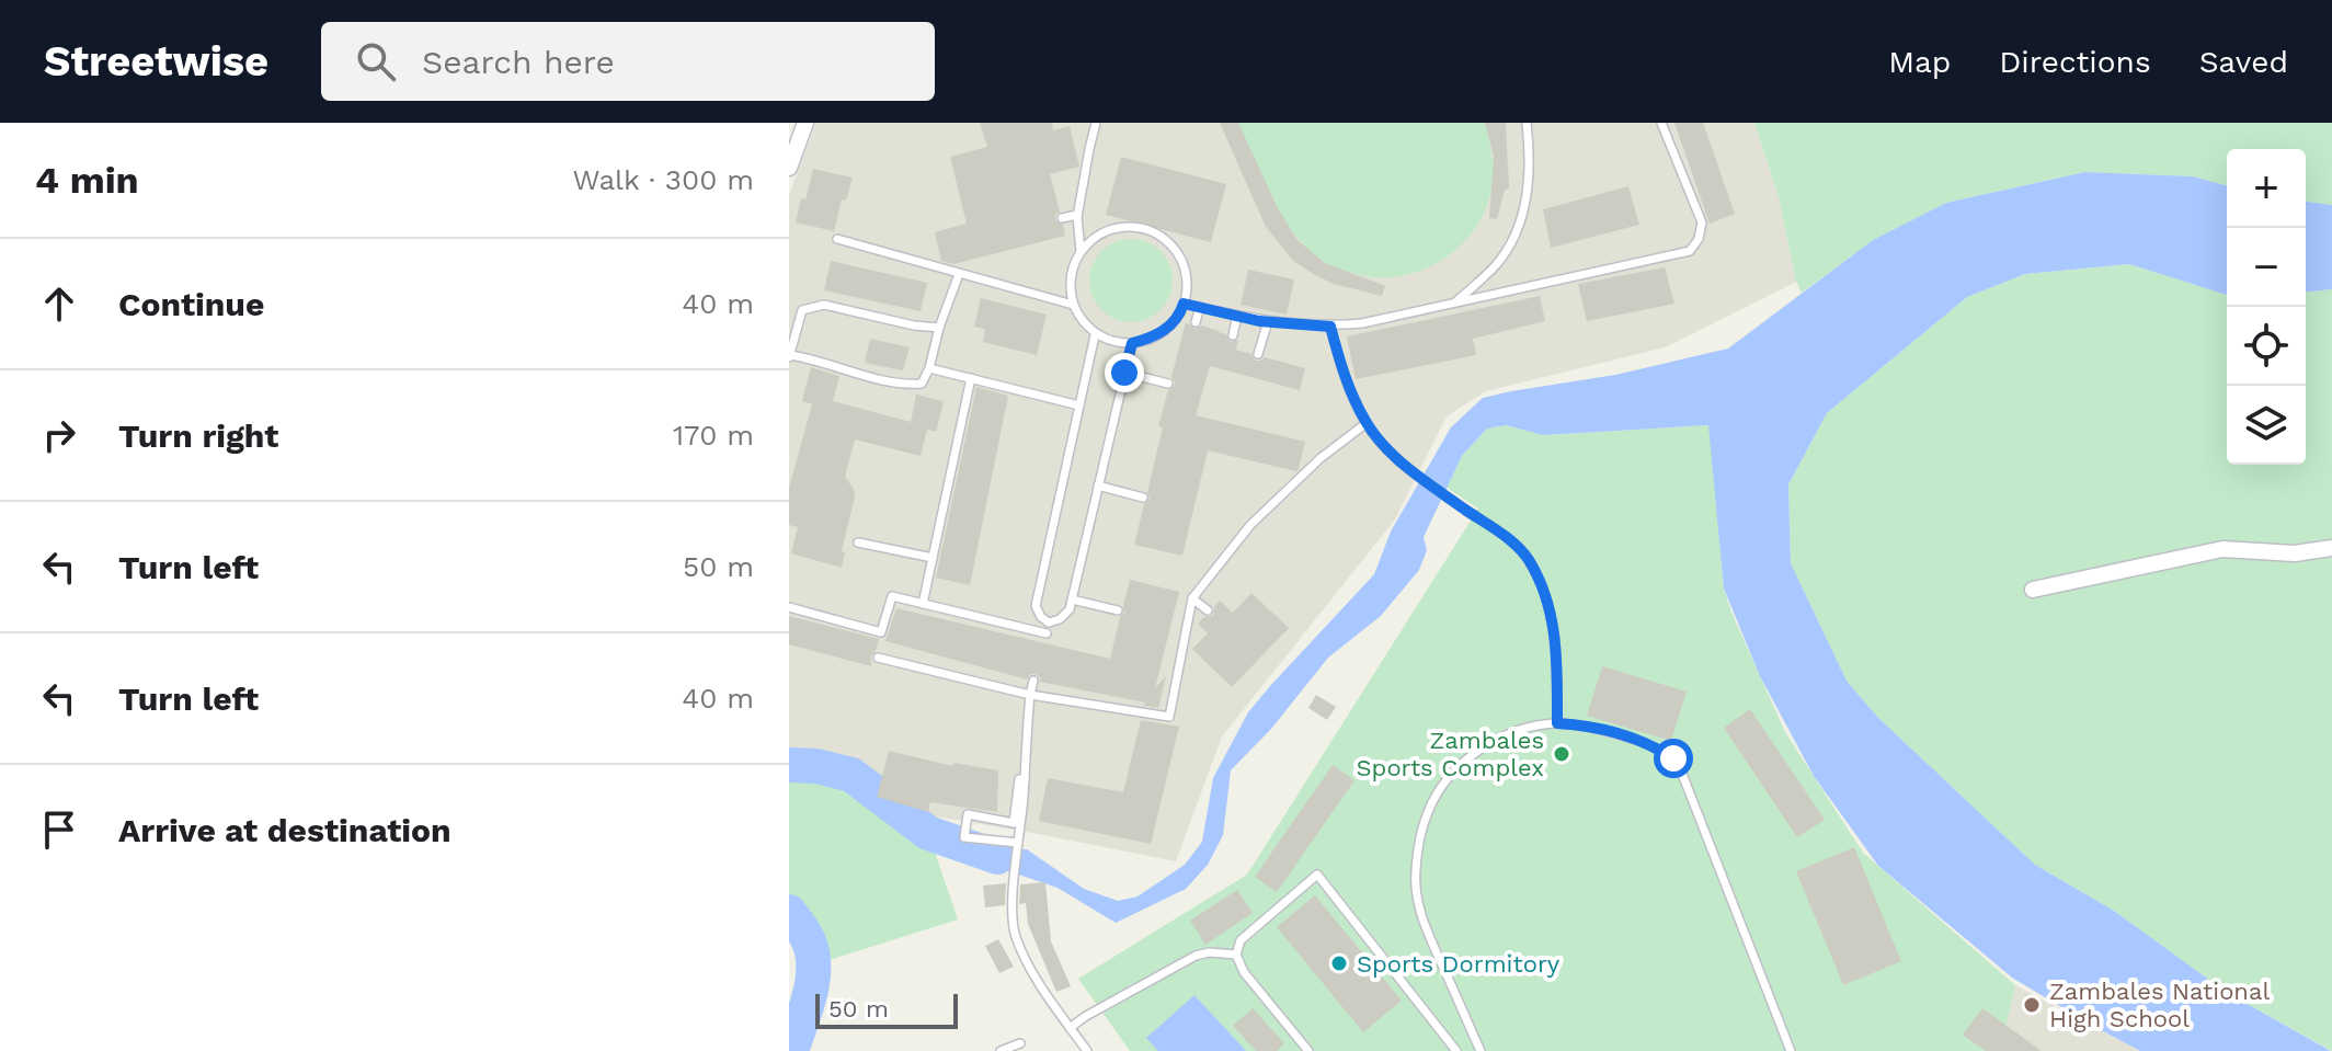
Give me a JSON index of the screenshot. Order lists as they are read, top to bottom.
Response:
{
  "places": ["Zambales Sports Complex", "Sports Dormitory", "Zambales National High School"],
  "scale_bar": "50 m",
  "page": {
    "header": "Streetwise",
    "search": "Search here",
    "nav": ["Map", "Directions", "Saved"],
    "heading": ["4 min", "Walk · 300 m"],
    "map_buttons": ["+", "−"],
    "list": [
      ["Continue", "40 m"],
      ["Turn right", "170 m"],
      ["Turn left", "50 m"],
      ["Turn left", "40 m"],
      "Arrive at destination"
    ],
    "scale": "50 m"
  }
}
